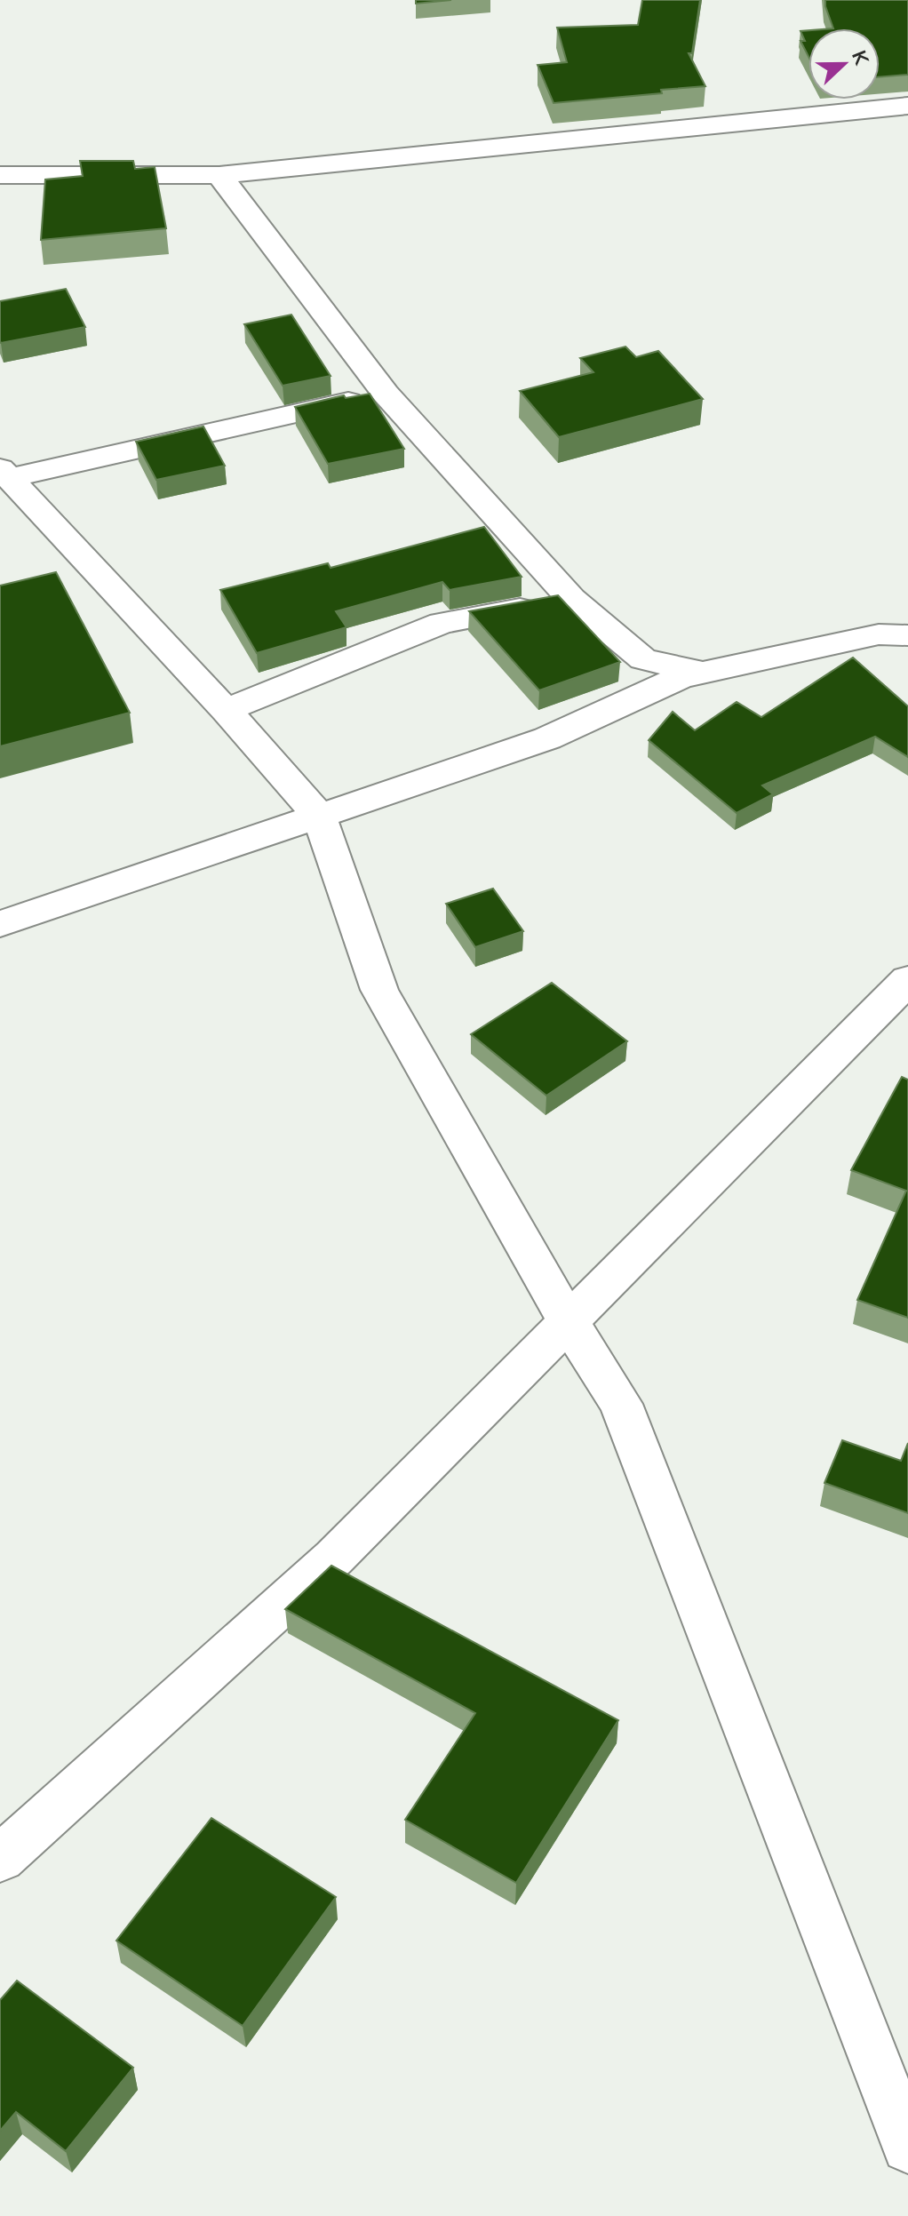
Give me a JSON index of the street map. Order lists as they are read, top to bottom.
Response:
{
  "north": "right"
}
